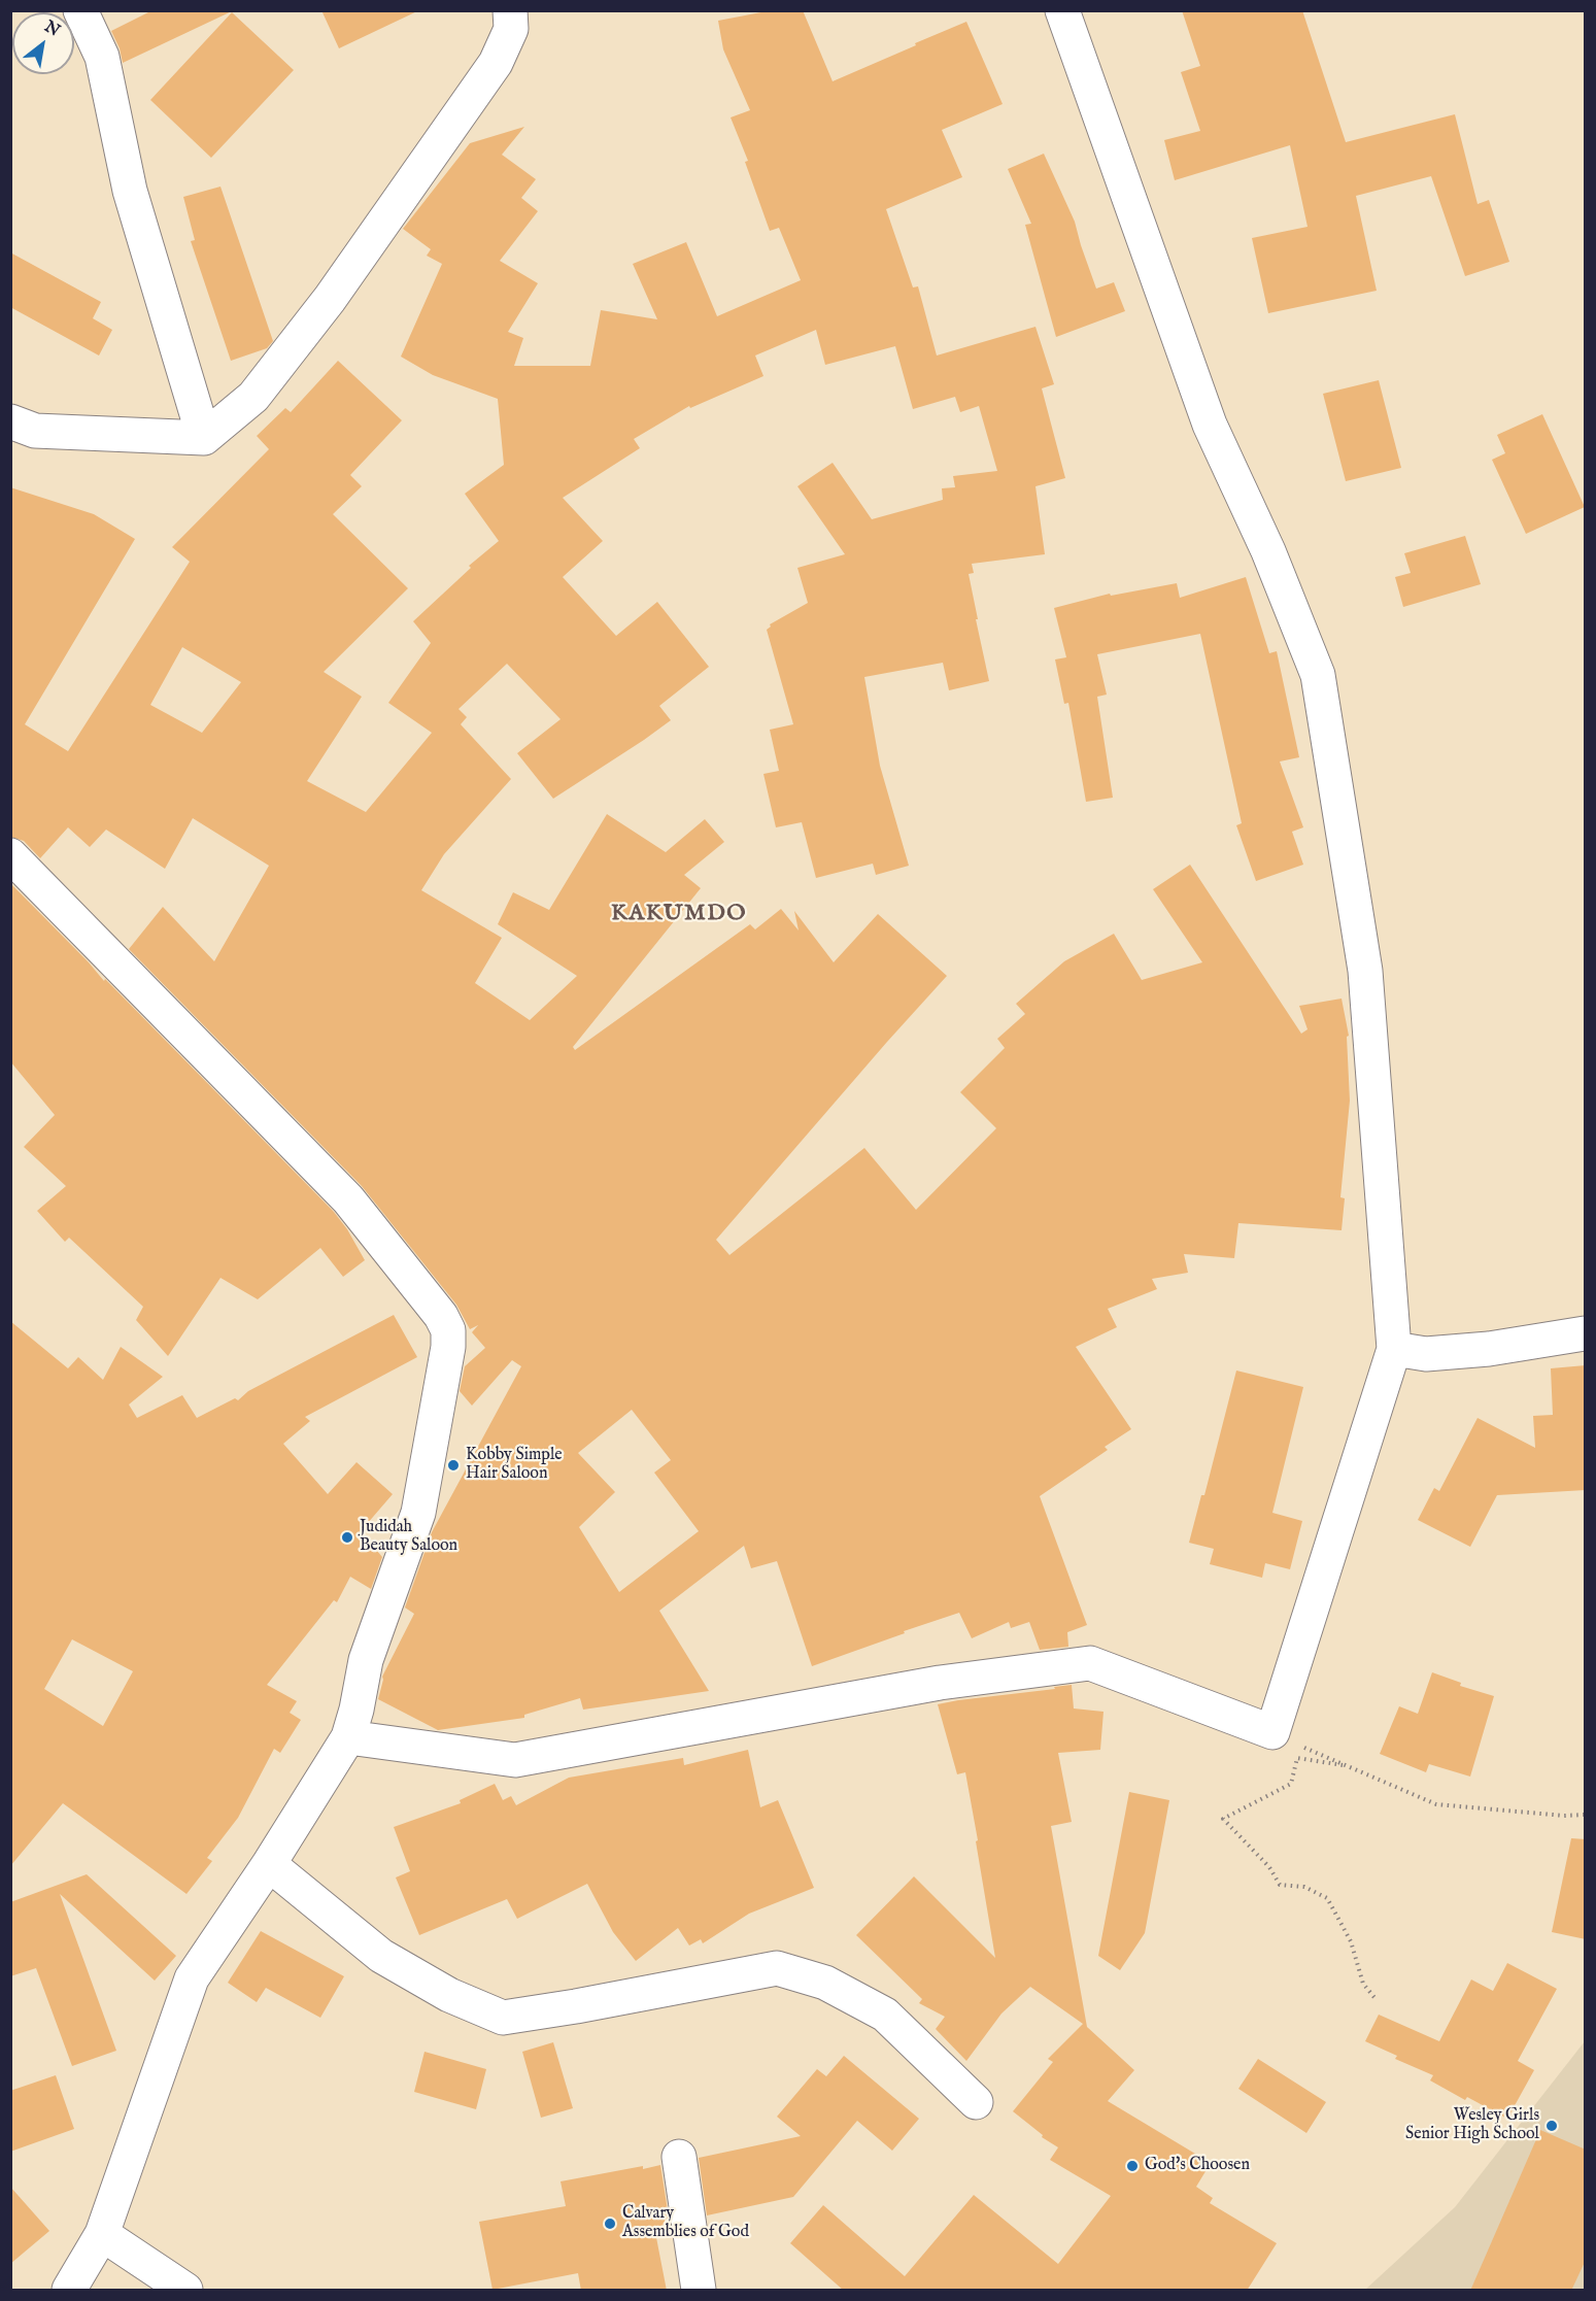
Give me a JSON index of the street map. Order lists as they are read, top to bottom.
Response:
{
  "districts": ["KAKUMDO"],
  "places": [
    "Kobby Simple Hair Saloon",
    "Judidah Beauty Saloon",
    "Wesley Girls Senior High School",
    "God's Choosen",
    "Calvary Assemblies of God"
  ],
  "north": "top right"
}
